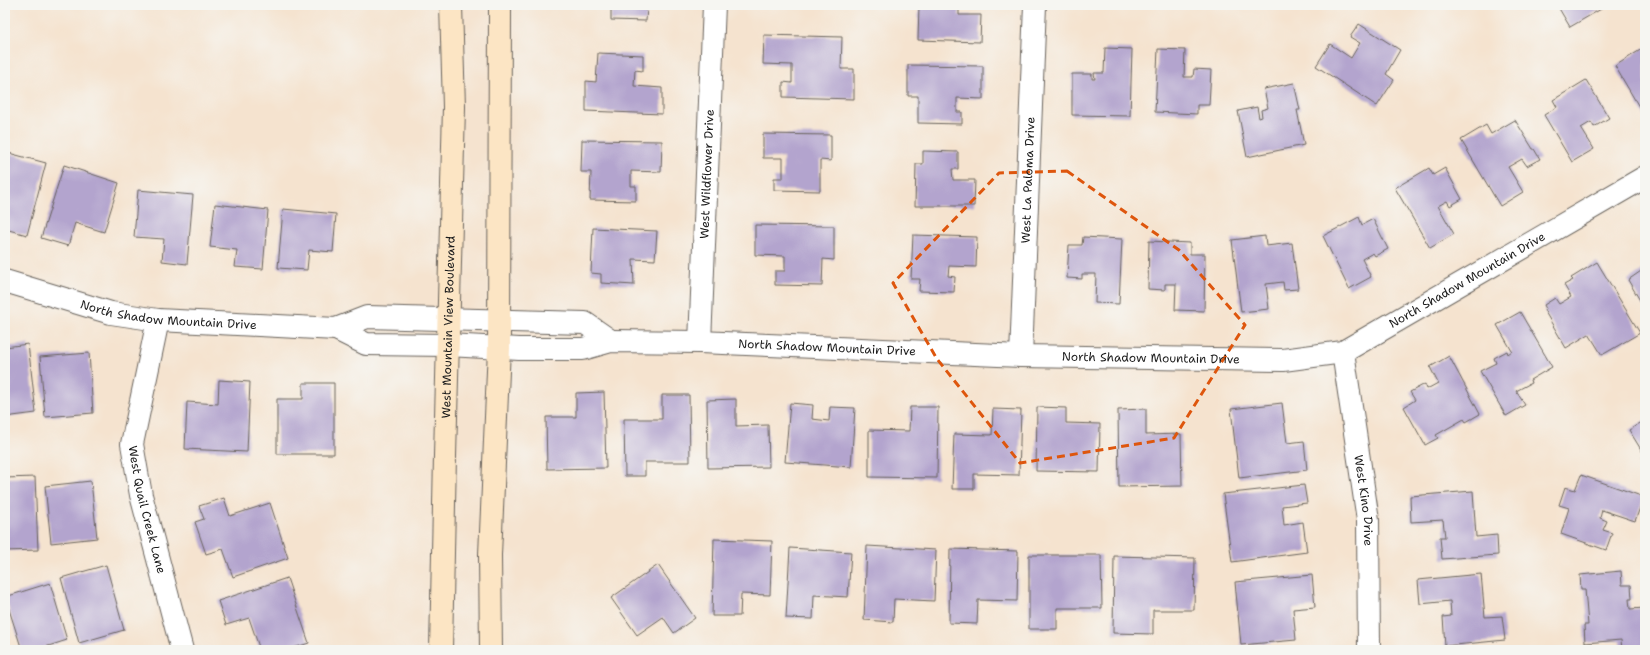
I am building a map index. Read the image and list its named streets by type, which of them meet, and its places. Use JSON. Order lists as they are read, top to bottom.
{
  "streets": {
    "street": [
      "West Wildflower Drive",
      "West La Paloma Drive",
      "North Shadow Mountain Drive",
      "West Mountain View Boulevard",
      "West Kino Drive",
      "West Quail Creek Lane"
    ]
  },
  "crossings": [
    ["West Wildflower Drive", "North Shadow Mountain Drive"],
    ["West La Paloma Drive", "North Shadow Mountain Drive"],
    ["North Shadow Mountain Drive", "West Mountain View Boulevard"],
    ["North Shadow Mountain Drive", "West Kino Drive"],
    ["North Shadow Mountain Drive", "West Quail Creek Lane"]
  ]
}
